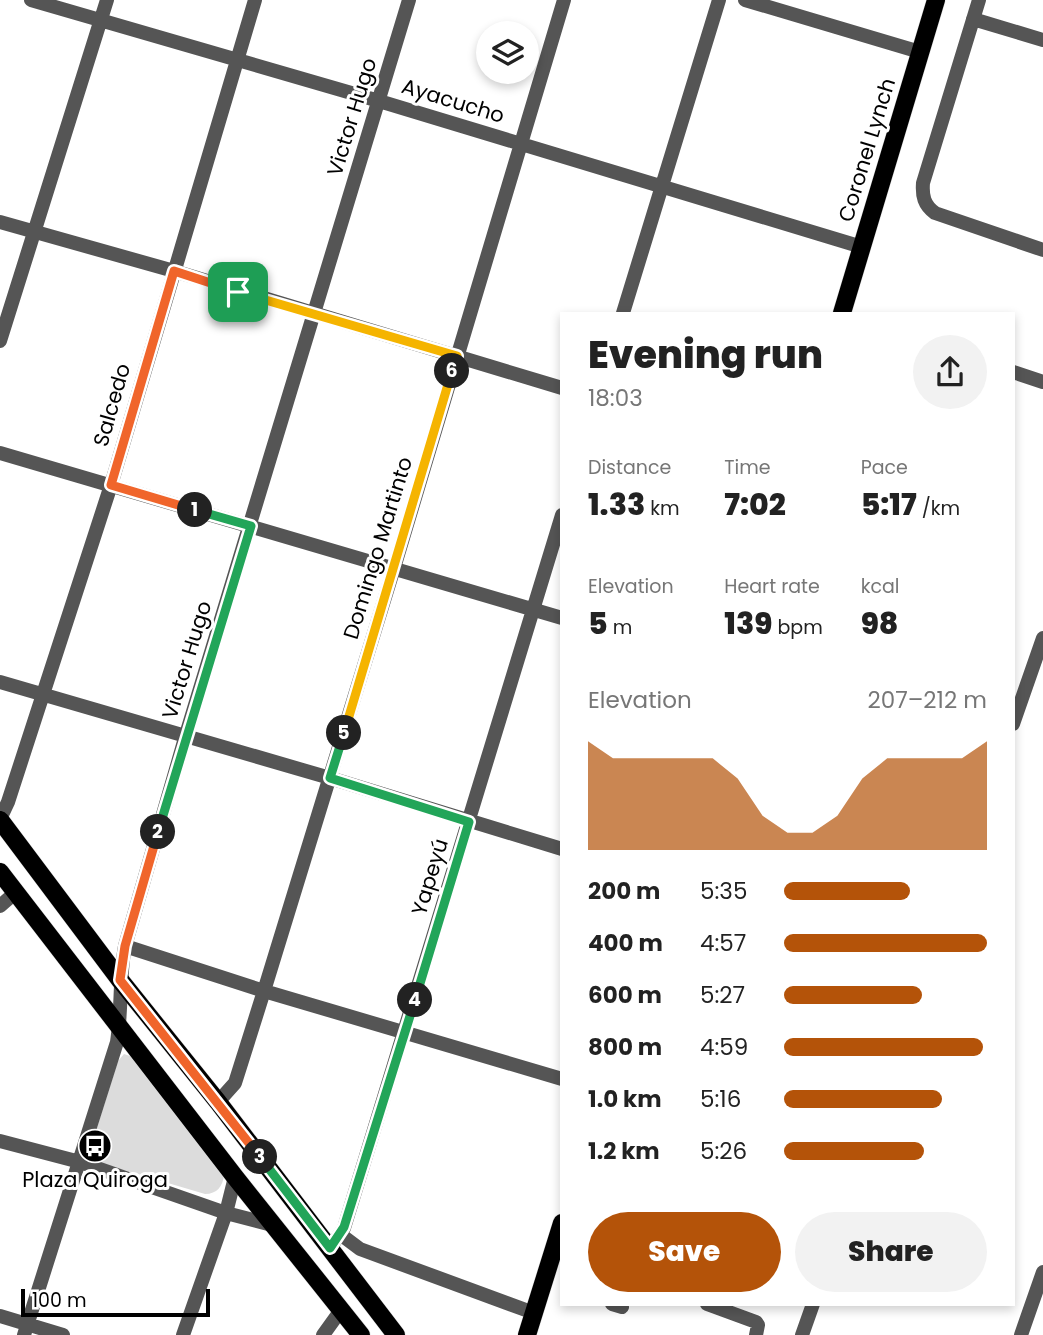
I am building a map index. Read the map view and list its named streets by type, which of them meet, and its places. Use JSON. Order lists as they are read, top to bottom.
{
  "streets": {
    "main road": ["Coronel Lynch"],
    "street": [
      "Ayacucho",
      "Victor Hugo",
      "Salcedo",
      "Domingo Martinto",
      "Yapeyú"
    ]
  },
  "crossings": [
    ["Ayacucho", "Victor Hugo"],
    ["Ayacucho", "Coronel Lynch"],
    ["Ayacucho", "Salcedo"],
    ["Ayacucho", "Domingo Martinto"]
  ],
  "places": {
    "bus stop": ["Plaza Quiroga"]
  },
  "scale_bar": "100 m",
  "page": {
    "heading": ["Evening run", "18:03"],
    "pins": [
      "6",
      "1",
      "5",
      "2",
      "4",
      "3"
    ],
    "stats": [
      ["Distance", "1.33 km"],
      ["Time", "7:02"],
      ["Pace", "5:17 /km"],
      ["Elevation", "5 m"],
      ["Heart rate", "139 bpm"],
      ["kcal", "98"]
    ],
    "chart": ["Elevation", "207–212 m"],
    "list": [
      {
        "name": "200 m",
        "note": "5:35"
      },
      {
        "name": "400 m",
        "note": "4:57"
      },
      {
        "name": "600 m",
        "note": "5:27"
      },
      {
        "name": "800 m",
        "note": "4:59"
      },
      {
        "name": "1.0 km",
        "note": "5:16"
      },
      {
        "name": "1.2 km",
        "note": "5:26"
      }
    ],
    "buttons": ["Save", "Share"],
    "scale": "100 m"
  }
}
